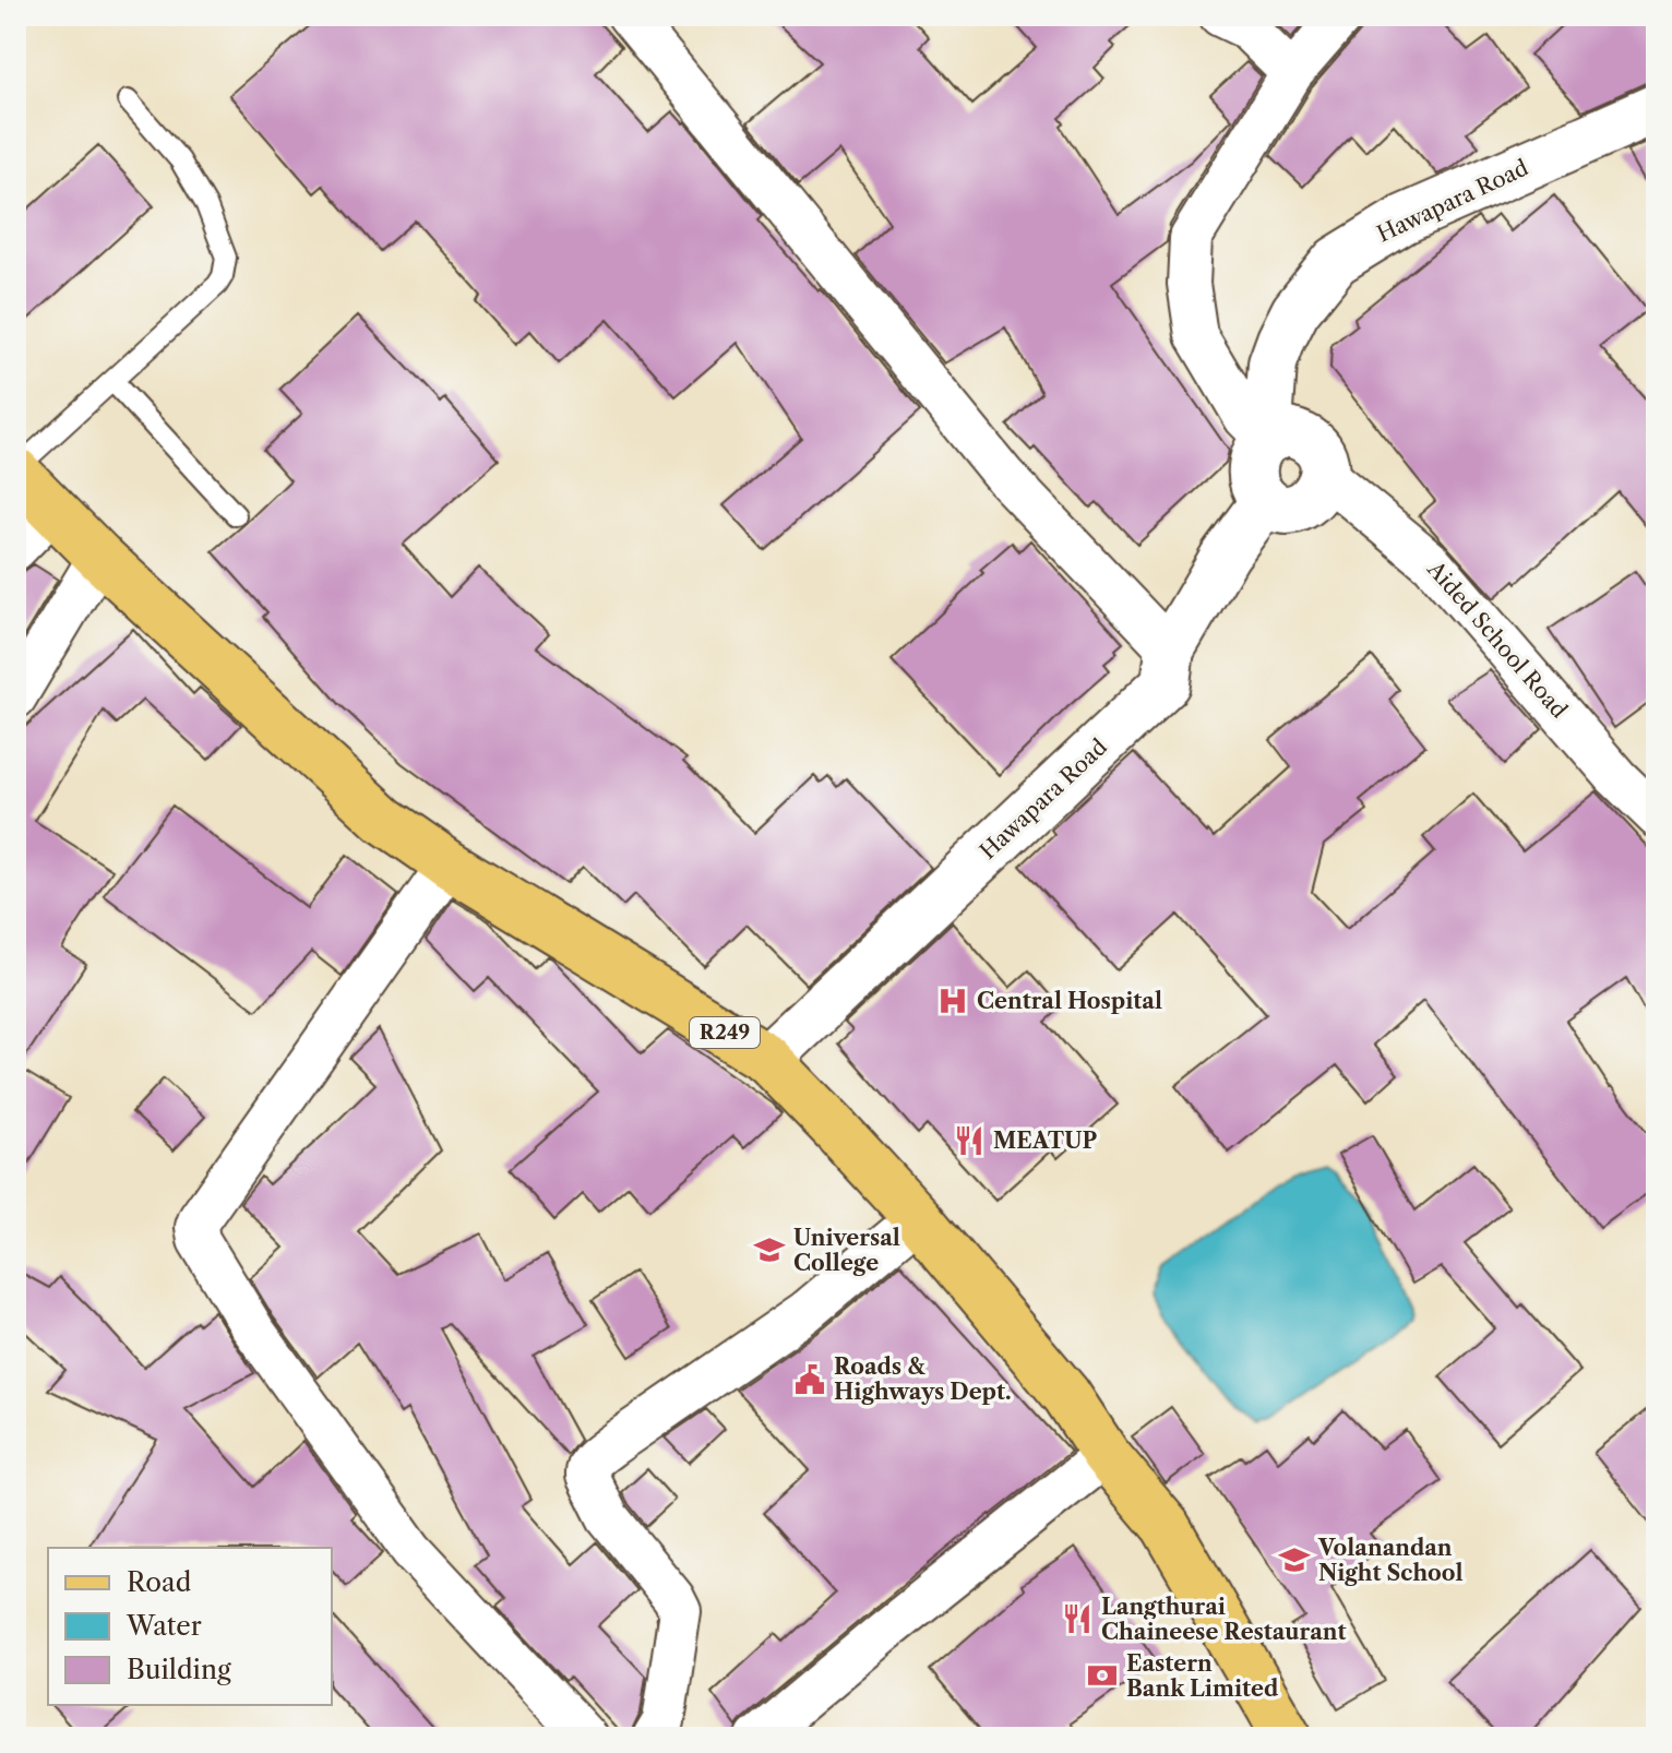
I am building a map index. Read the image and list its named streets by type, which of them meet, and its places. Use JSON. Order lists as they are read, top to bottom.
{
  "streets": {
    "main road": ["R249"],
    "street": ["Hawapara Road", "Aided School Road"]
  },
  "crossings": [
    ["Hawapara Road", "Aided School Road"],
    ["Hawapara Road", "R249"]
  ],
  "places": {
    "hospital": ["Central Hospital"],
    "restaurant": ["MEATUP", "Langthurai Chaineese Restaurant"],
    "school or university": ["Universal College", "Volanandan Night School"],
    "public building": ["Roads & Highways Dept."],
    "bank": ["Eastern Bank Limited"]
  },
  "legend": ["Road", "Water", "Building"]
}
